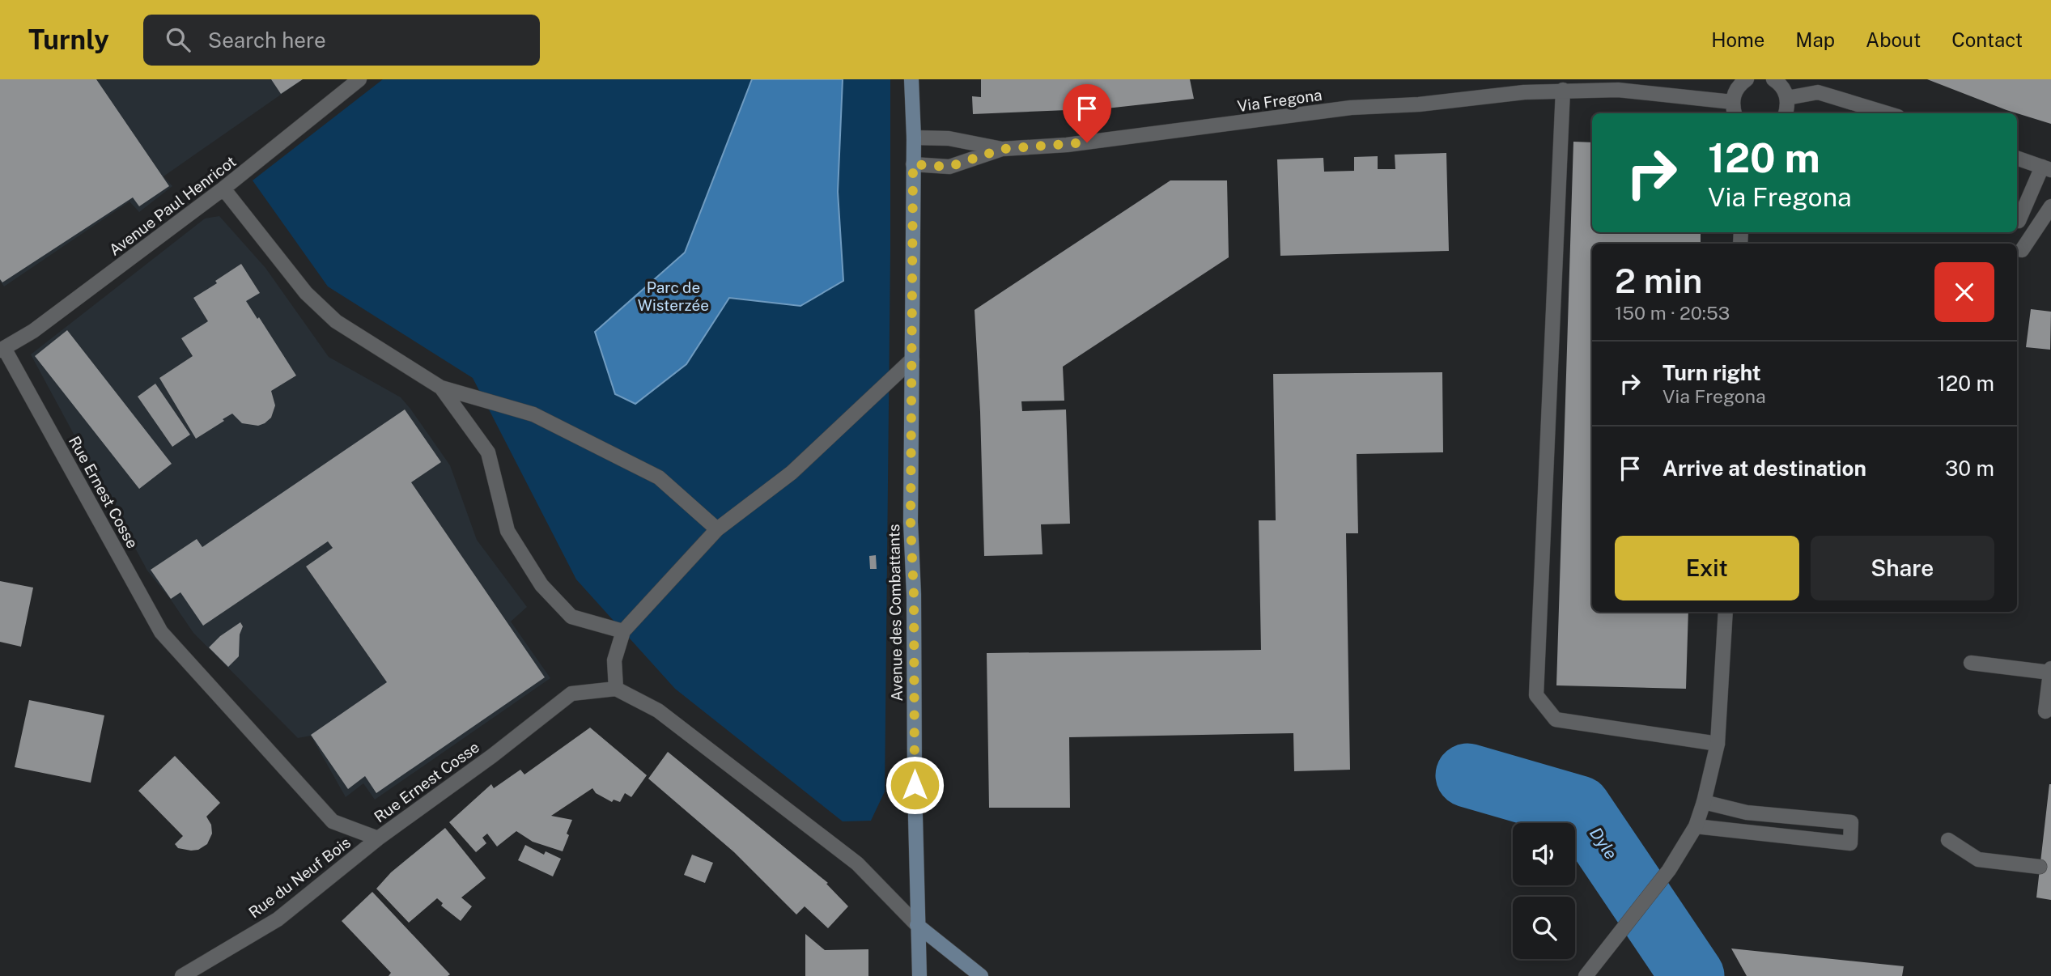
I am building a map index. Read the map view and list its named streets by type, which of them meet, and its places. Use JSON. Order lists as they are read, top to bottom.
{
  "streets": {
    "main road": ["Avenue des Combattants"],
    "street": [
      "Via Fregona",
      "Avenue Paul Henricot",
      "Rue Ernest Cosse",
      "Rue du Neuf Bois"
    ]
  },
  "crossings": [
    ["Via Fregona", "Avenue des Combattants"],
    ["Avenue Paul Henricot", "Rue Ernest Cosse"],
    ["Rue Ernest Cosse", "Rue du Neuf Bois"]
  ],
  "water": ["Dyle"],
  "parks": ["Parc de Wisterzée"],
  "page": {
    "header": "Turnly",
    "search": "Search here",
    "nav": [
      "Home",
      "Map",
      "About",
      "Contact"
    ],
    "turn": ["120 m", "Via Fregona"],
    "heading": ["2 min", "150 m · 20:53"],
    "list": [
      {
        "name": "Turn right",
        "note": "Via Fregona",
        "value": "120 m"
      },
      {
        "name": "Arrive at destination",
        "value": "30 m"
      }
    ],
    "buttons": ["Exit", "Share"]
  }
}
